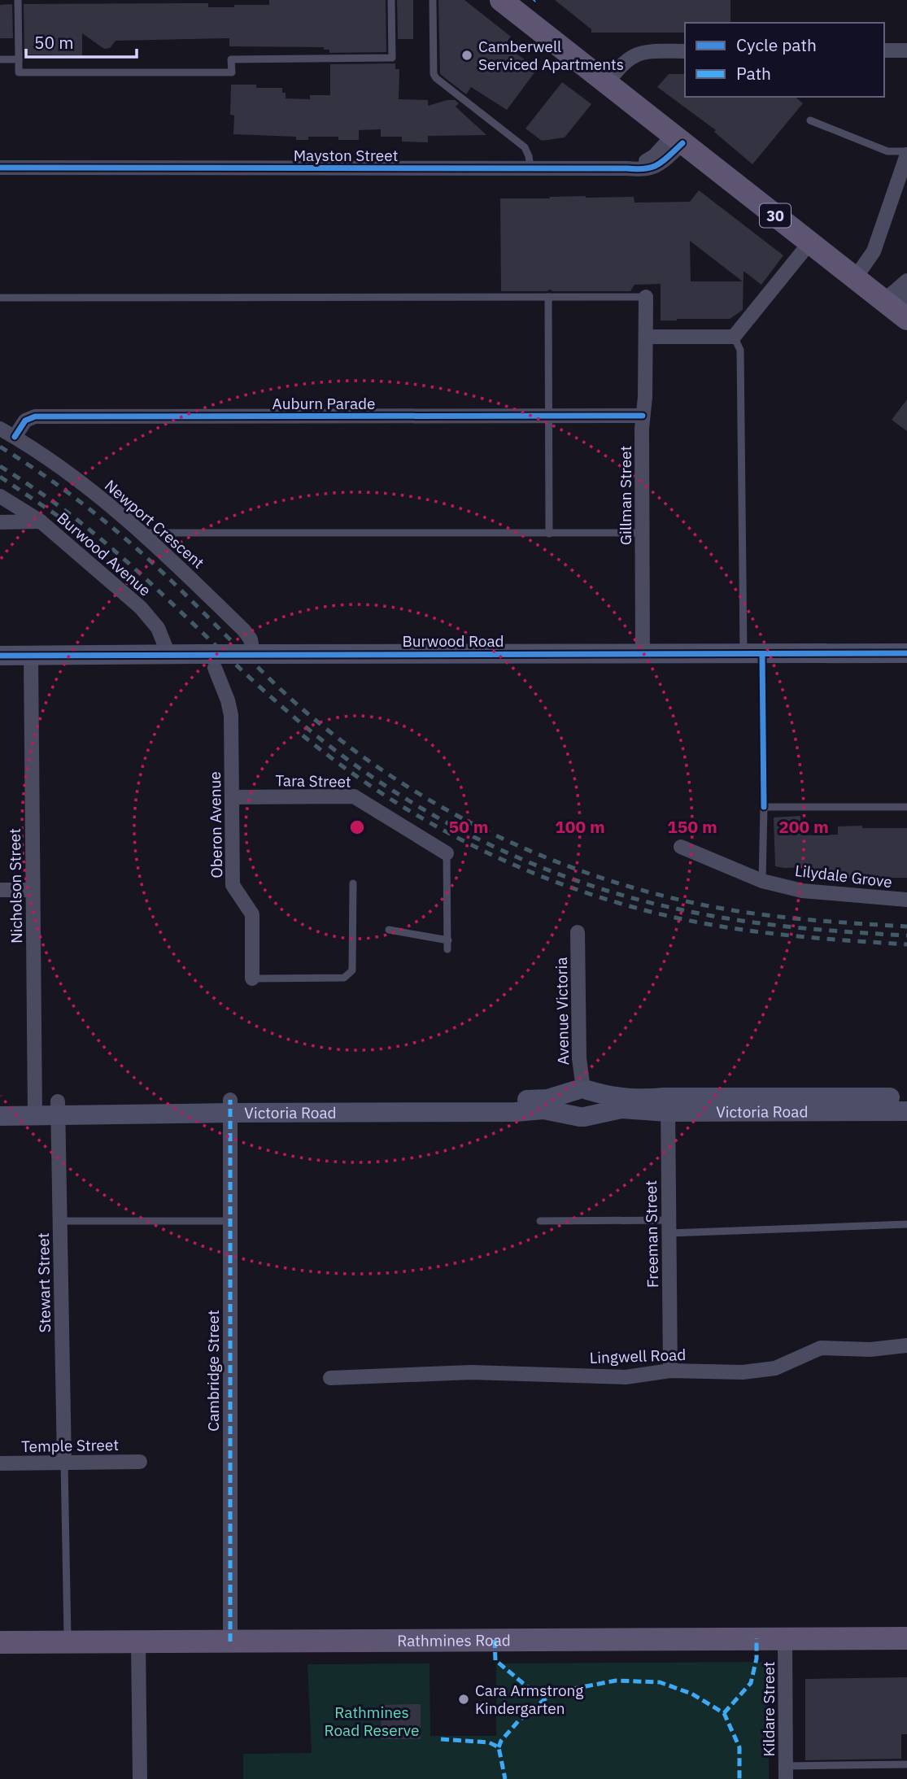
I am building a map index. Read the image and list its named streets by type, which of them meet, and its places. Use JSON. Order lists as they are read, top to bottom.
{
  "streets": {
    "main road": ["30", "Rathmines Road"],
    "street": [
      "Mayston Street",
      "Auburn Parade",
      "Gillman Street",
      "Newport Crescent",
      "Burwood Avenue",
      "Burwood Road",
      "Tara Street",
      "Oberon Avenue",
      "Lilydale Grove",
      "Nicholson Street",
      "Avenue Victoria",
      "Victoria Road",
      "Freeman Street",
      "Stewart Street",
      "Lingwell Road",
      "Cambridge Street",
      "Temple Street",
      "Kildare Street"
    ]
  },
  "crossings": [
    ["Mayston Street", "30"],
    ["Auburn Parade", "Gillman Street"],
    ["Auburn Parade", "Newport Crescent"],
    ["Gillman Street", "Burwood Road"],
    ["Newport Crescent", "Burwood Road"],
    ["Burwood Avenue", "Burwood Road"],
    ["Burwood Road", "Nicholson Street"],
    ["Tara Street", "Oberon Avenue"],
    ["Nicholson Street", "Victoria Road"],
    ["Avenue Victoria", "Victoria Road"],
    ["Victoria Road", "Freeman Street"],
    ["Victoria Road", "Stewart Street"],
    ["Victoria Road", "Cambridge Street"],
    ["Freeman Street", "Lingwell Road"],
    ["Stewart Street", "Temple Street"],
    ["Cambridge Street", "Rathmines Road"],
    ["Rathmines Road", "Kildare Street"]
  ],
  "parks": ["Rathmines Road Reserve"],
  "places": ["Camberwell Serviced Apartments", "Cara Armstrong Kindergarten"],
  "legend": ["Cycle path", "Path"],
  "scale_bar": "50 m",
  "rings": [
    "50 m",
    "100 m",
    "150 m",
    "200 m"
  ]
}
